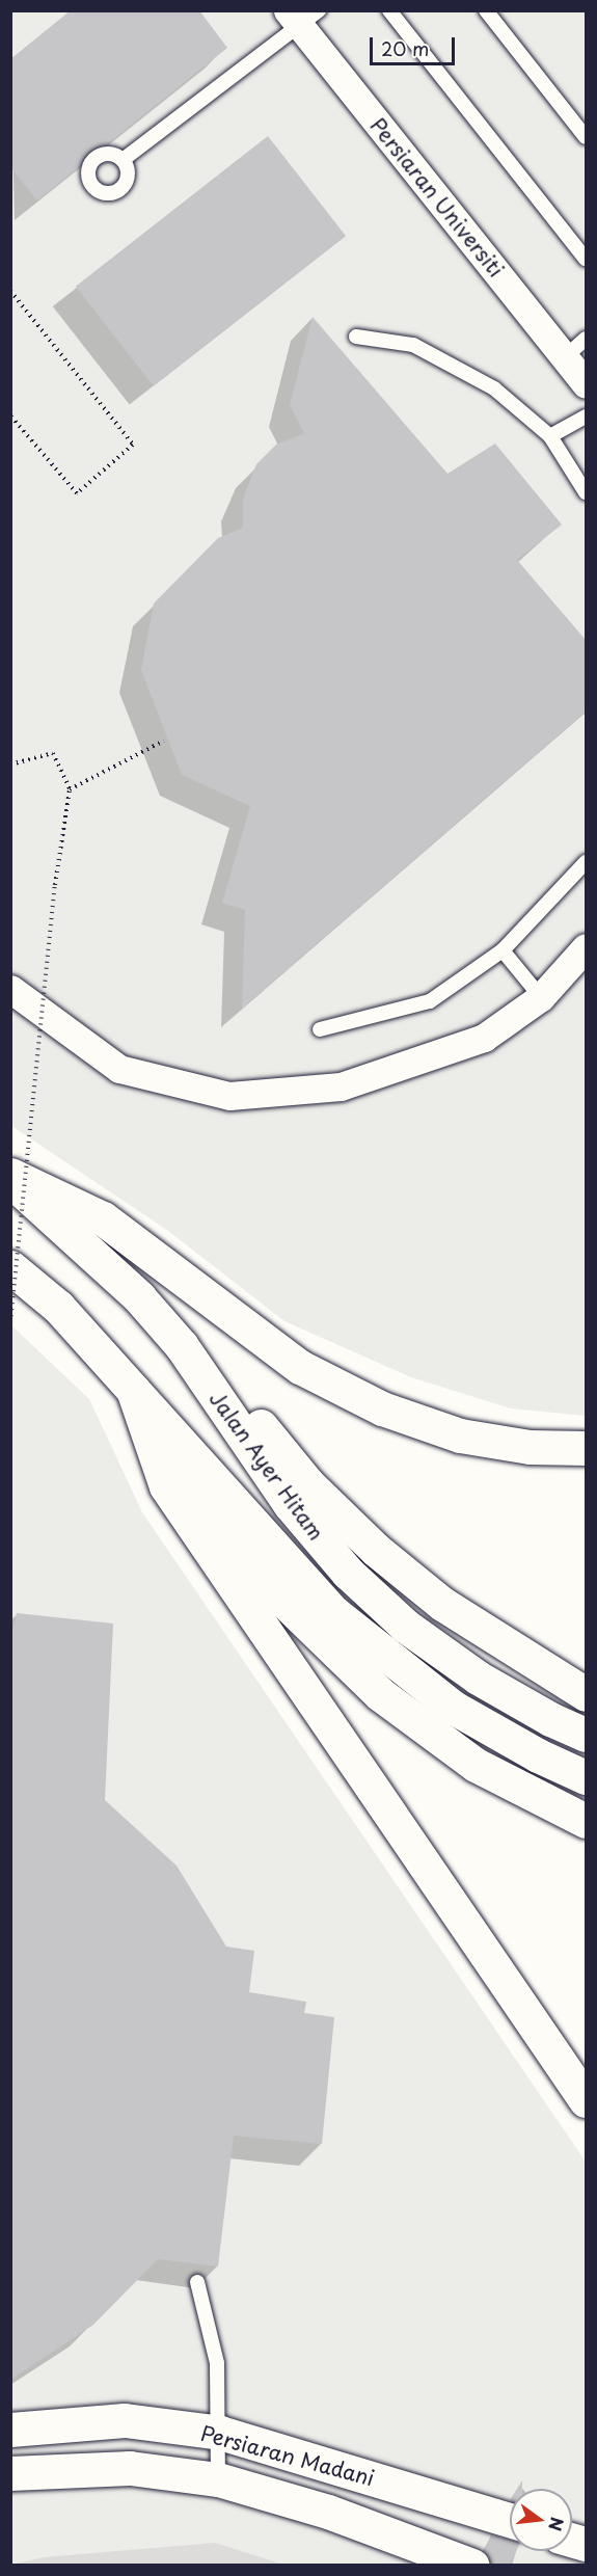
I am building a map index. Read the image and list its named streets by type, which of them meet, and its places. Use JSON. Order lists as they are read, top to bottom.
{
  "streets": {
    "main road": ["Jalan Ayer Hitam", "Persiaran Madani"],
    "street": ["Persiaran Universiti"]
  },
  "scale_bar": "20 m",
  "north": "right"
}
